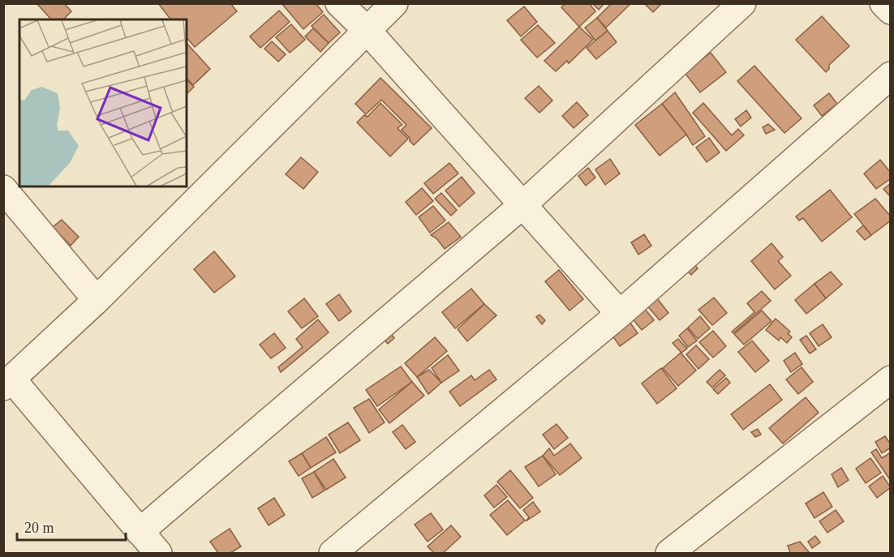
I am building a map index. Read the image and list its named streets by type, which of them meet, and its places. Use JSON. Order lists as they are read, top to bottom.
{
  "scale_bar": "20 m"
}
